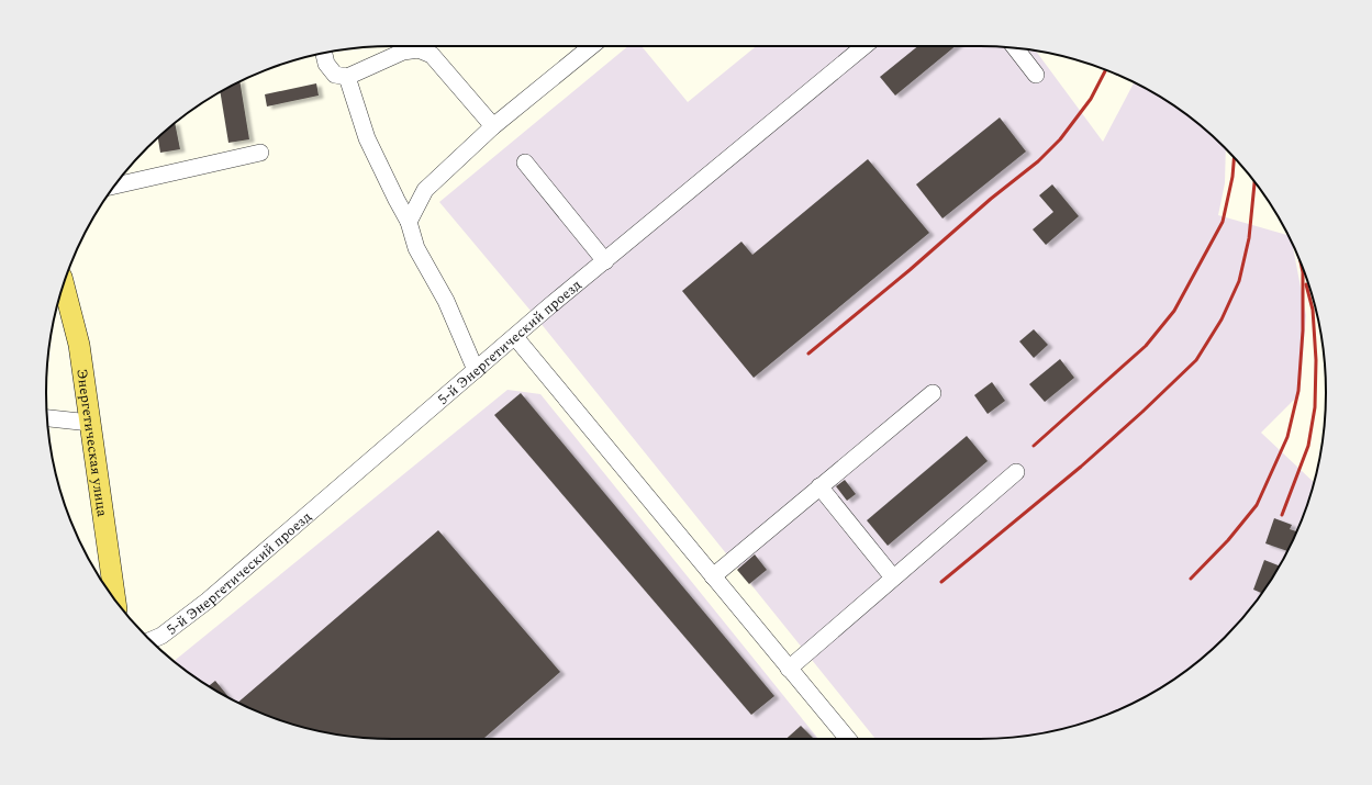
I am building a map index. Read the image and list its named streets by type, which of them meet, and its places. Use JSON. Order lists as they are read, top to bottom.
{
  "streets": {
    "main road": ["Энергетическая улица"],
    "street": ["5-й Энергетический проезд"]
  }
}
